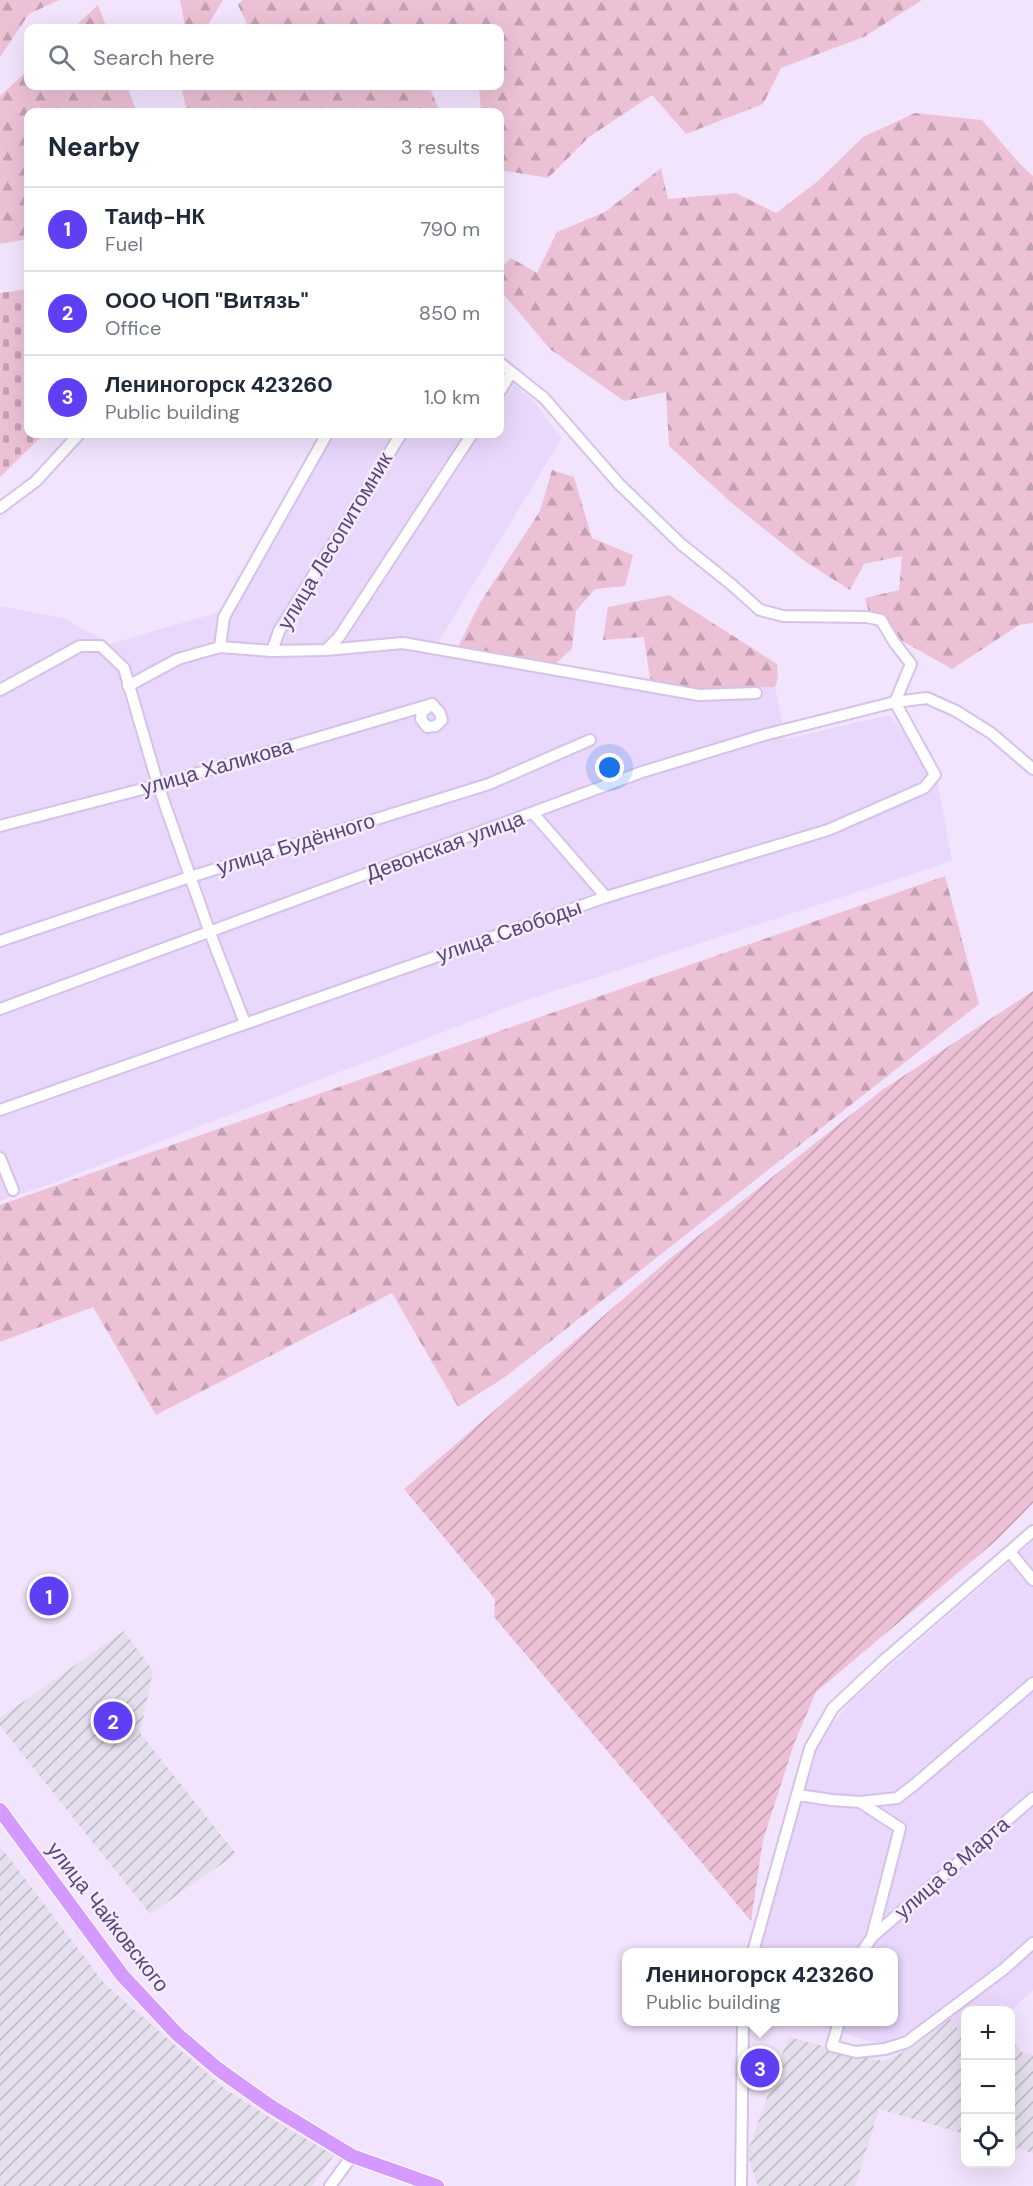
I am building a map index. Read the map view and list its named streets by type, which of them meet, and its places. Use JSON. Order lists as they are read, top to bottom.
{
  "streets": {
    "main road": ["улица Чайковского"],
    "street": [
      "улица Лесопитомник",
      "улица Халикова",
      "улица Будённого",
      "Девонская улица",
      "улица Свободы",
      "улица 8 Марта"
    ]
  },
  "crossings": [
    ["Девонская улица", "улица Свободы"]
  ],
  "page": {
    "search": "Search here",
    "heading": ["Nearby", "3 results"],
    "list": [
      {
        "mark": "1",
        "name": "Таиф-НК",
        "note": "Fuel",
        "value": "790 m"
      },
      {
        "mark": "2",
        "name": "ООО ЧОП \"Витязь\"",
        "note": "Office",
        "value": "850 m"
      },
      {
        "mark": "3",
        "name": "Лениногорск 423260",
        "note": "Public building",
        "value": "1.0 km"
      }
    ],
    "pins": ["1", "2", "3"],
    "popup": ["Лениногорск 423260", "Public building"],
    "map_buttons": ["+", "−"]
  }
}
